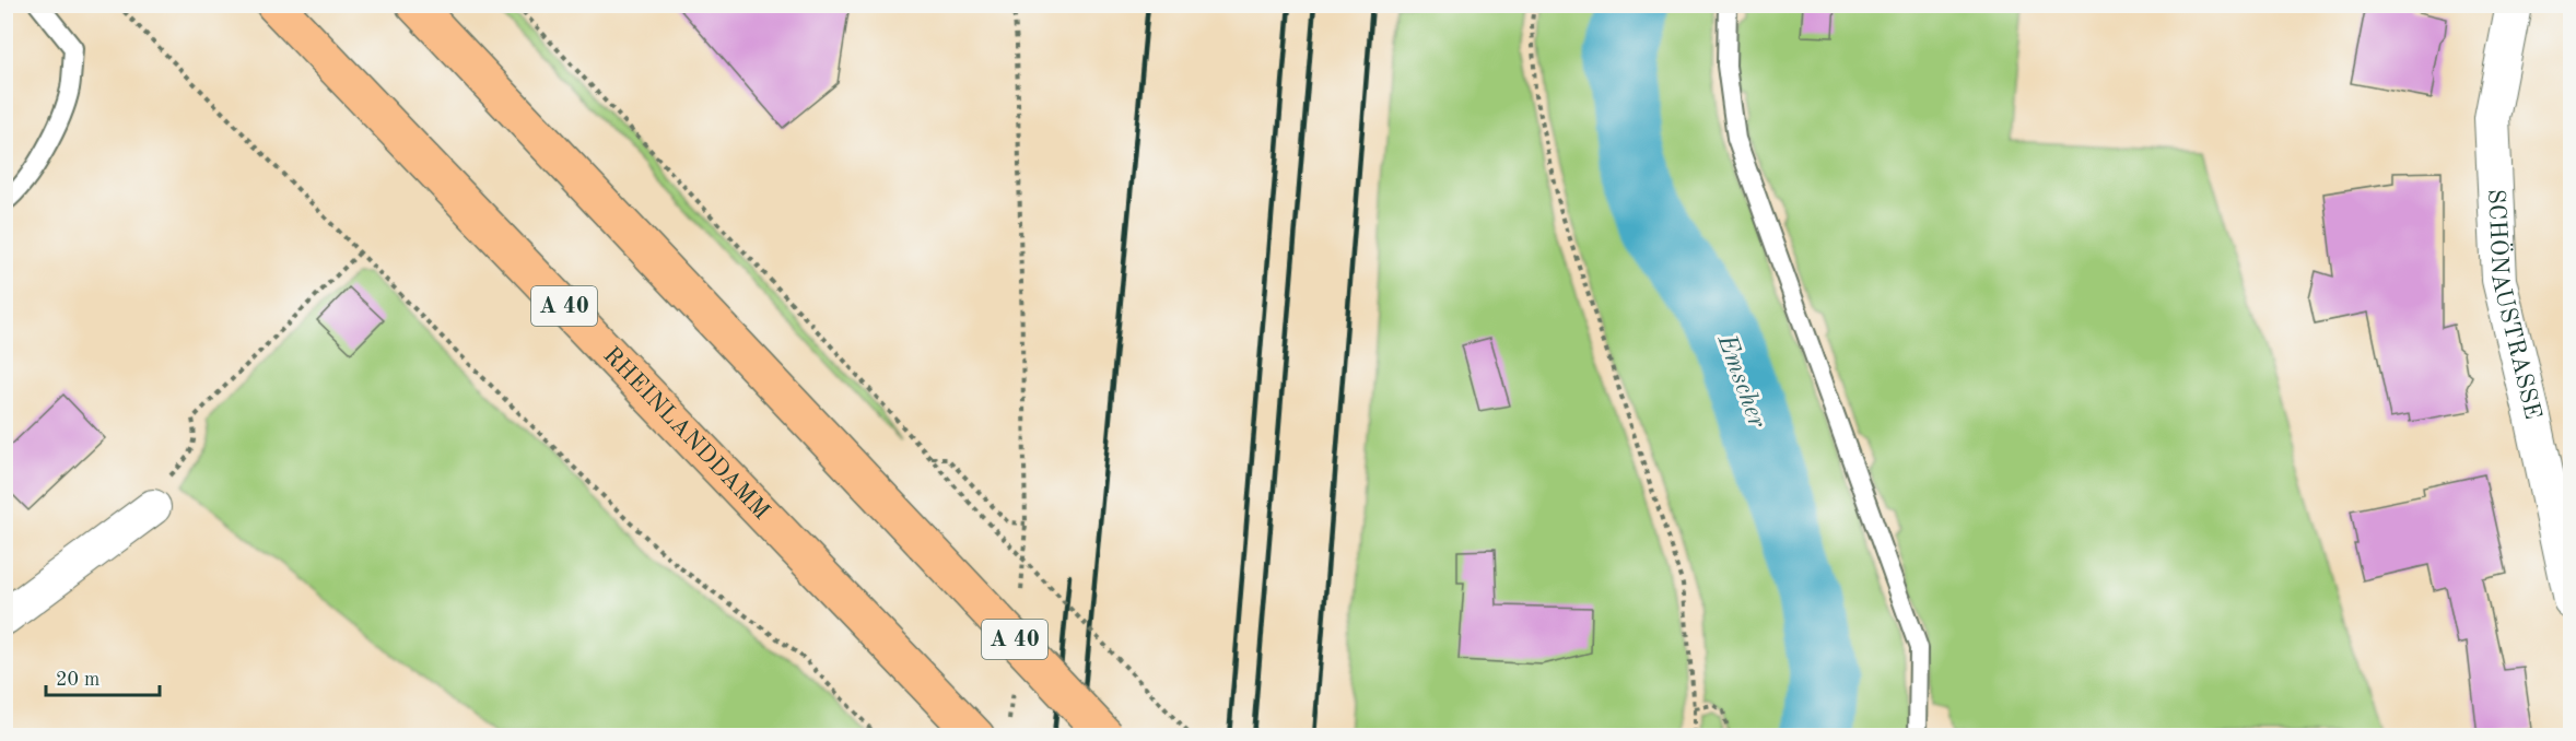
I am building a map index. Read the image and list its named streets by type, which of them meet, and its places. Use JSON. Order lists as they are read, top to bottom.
{
  "streets": {
    "highway": ["A 40", "RHEINLANDDAMM"],
    "street": ["SCHÖNAUSTRASSE"]
  },
  "water": ["Emscher"],
  "scale_bar": "20 m"
}
